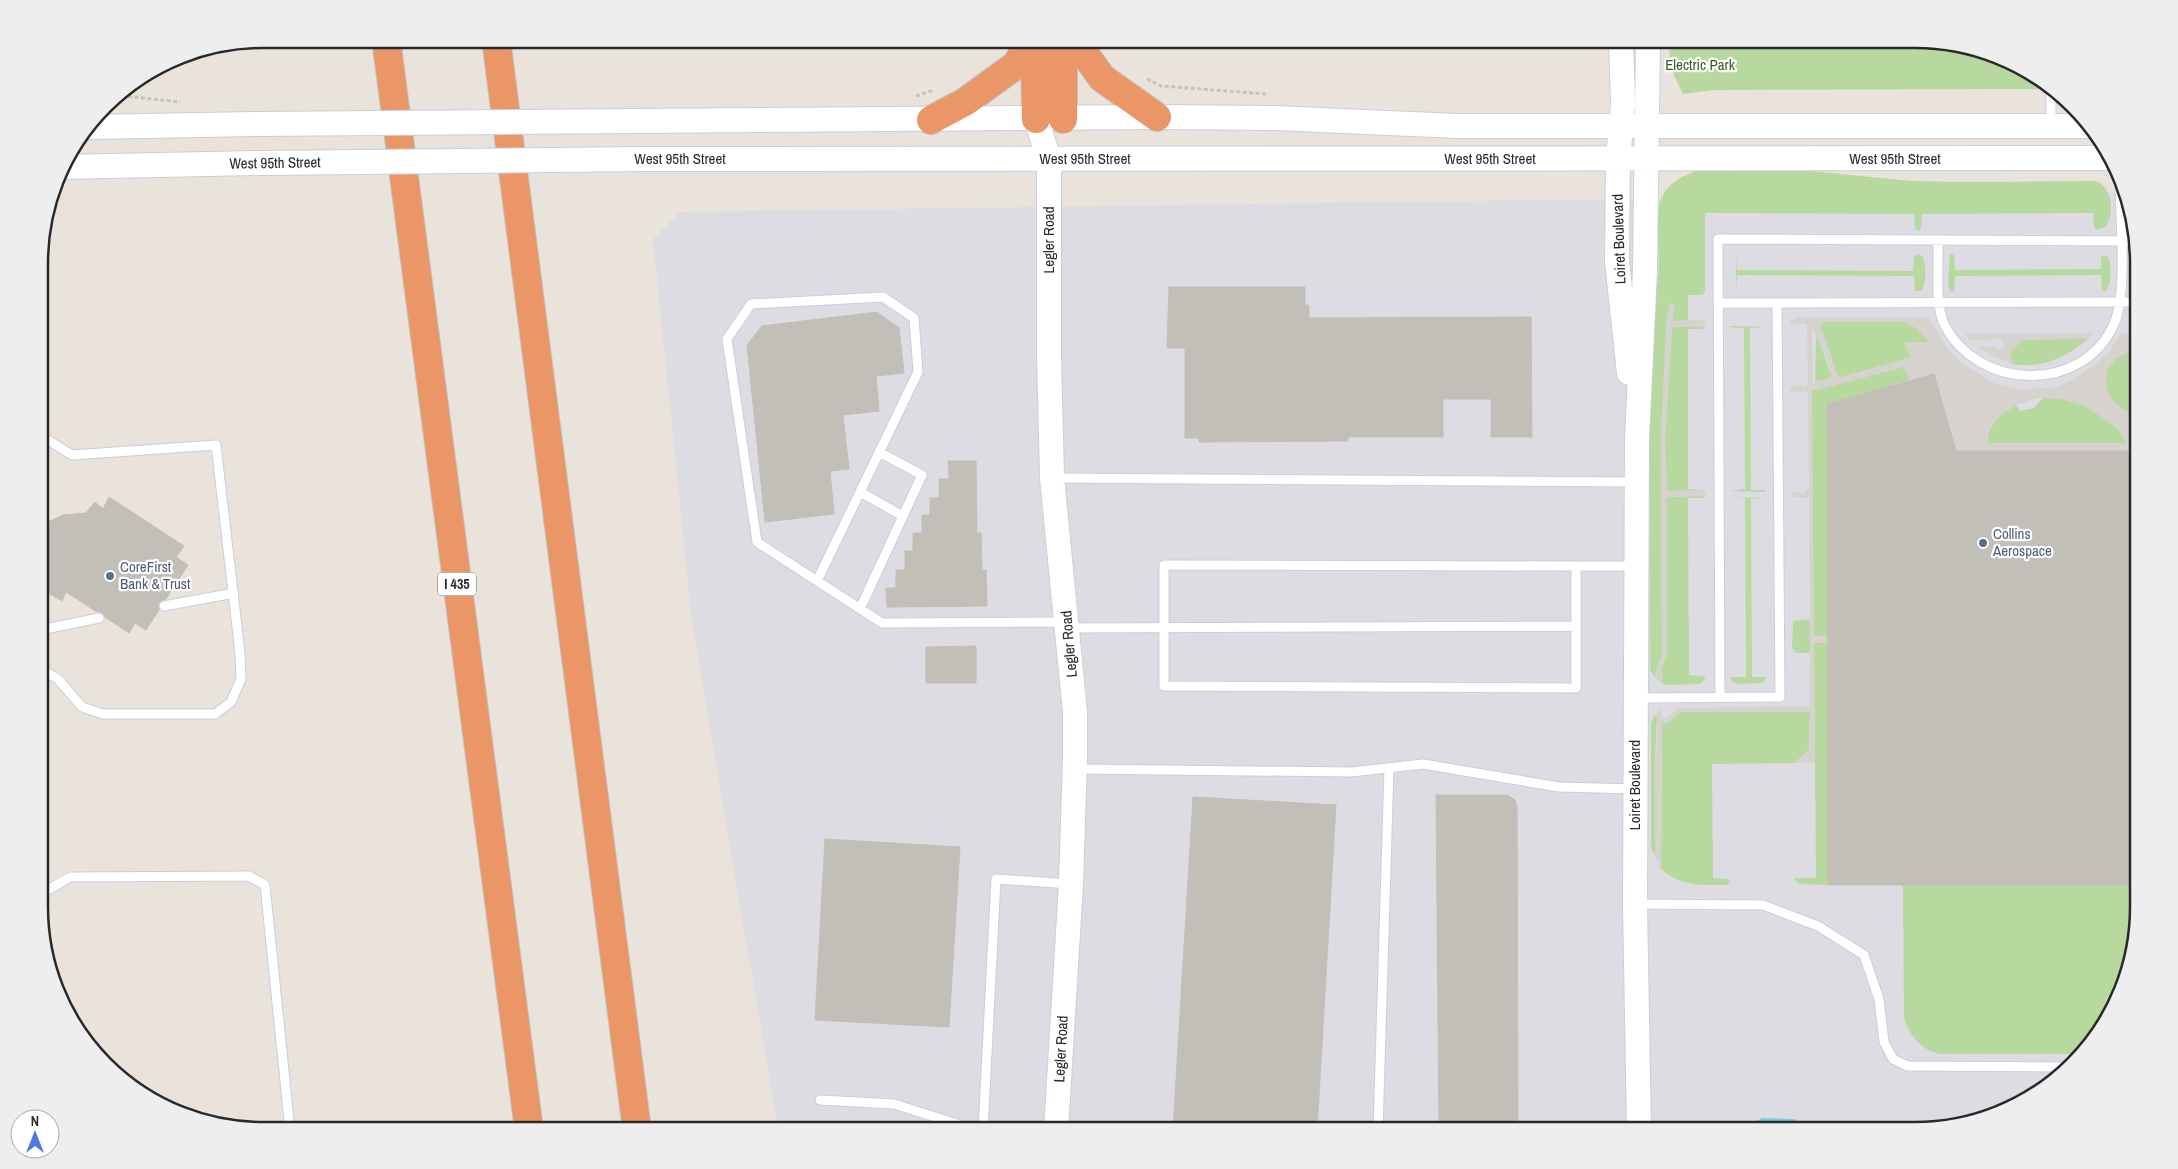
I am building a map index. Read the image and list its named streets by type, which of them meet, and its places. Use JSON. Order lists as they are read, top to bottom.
{
  "streets": {
    "highway": ["I 435"],
    "main road": ["West 95th Street", "Loiret Boulevard", "Legler Road"]
  },
  "crossings": [
    ["West 95th Street", "Loiret Boulevard"],
    ["West 95th Street", "Legler Road"]
  ],
  "parks": ["Electric Park"],
  "places": ["Collins Aerospace", "CoreFirst Bank & Trust"],
  "north": "top"
}
